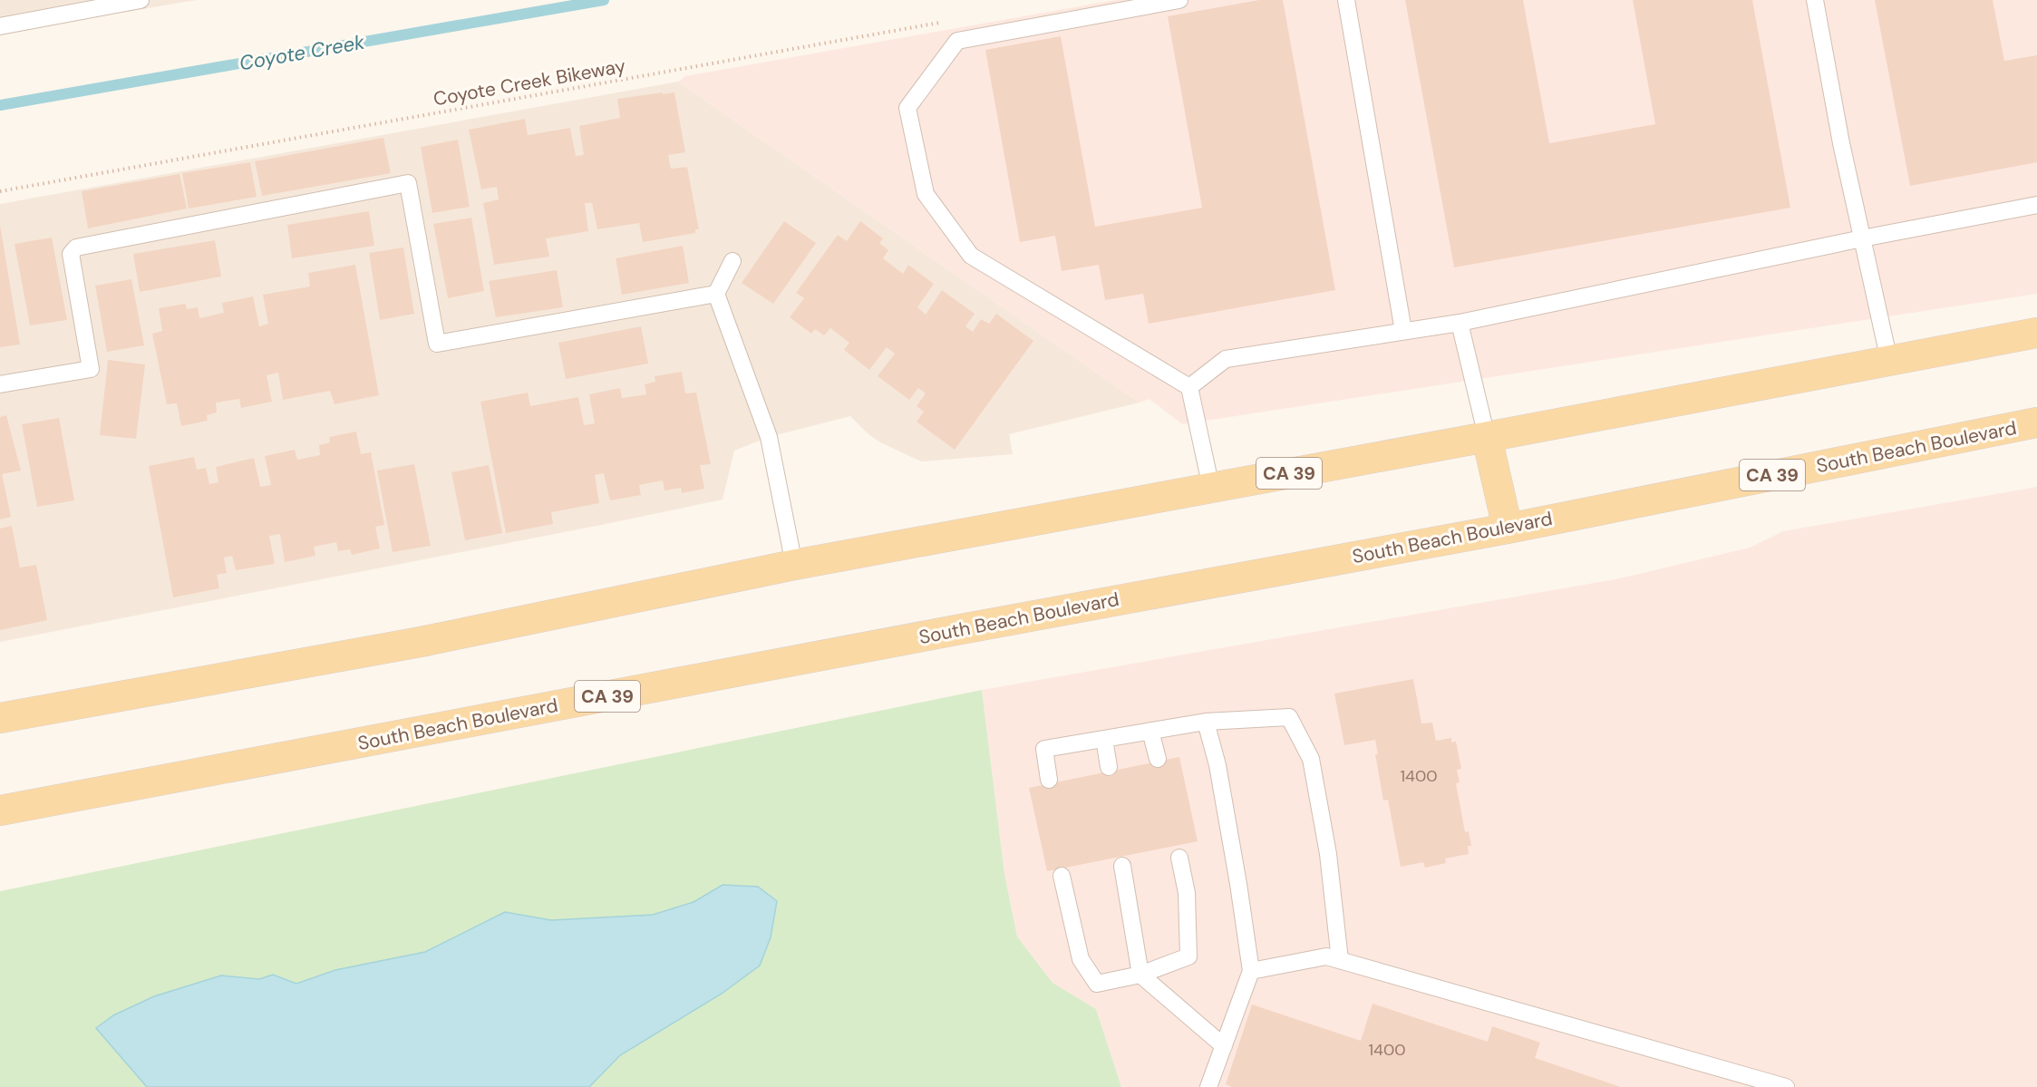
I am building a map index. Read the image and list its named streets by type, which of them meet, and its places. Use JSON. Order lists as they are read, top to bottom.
{
  "streets": {
    "main road": ["South Beach Boulevard", "CA 39"],
    "path": ["Coyote Creek Bikeway"]
  },
  "water": ["Coyote Creek"],
  "house_numbers": ["1400", "1400"]
}
